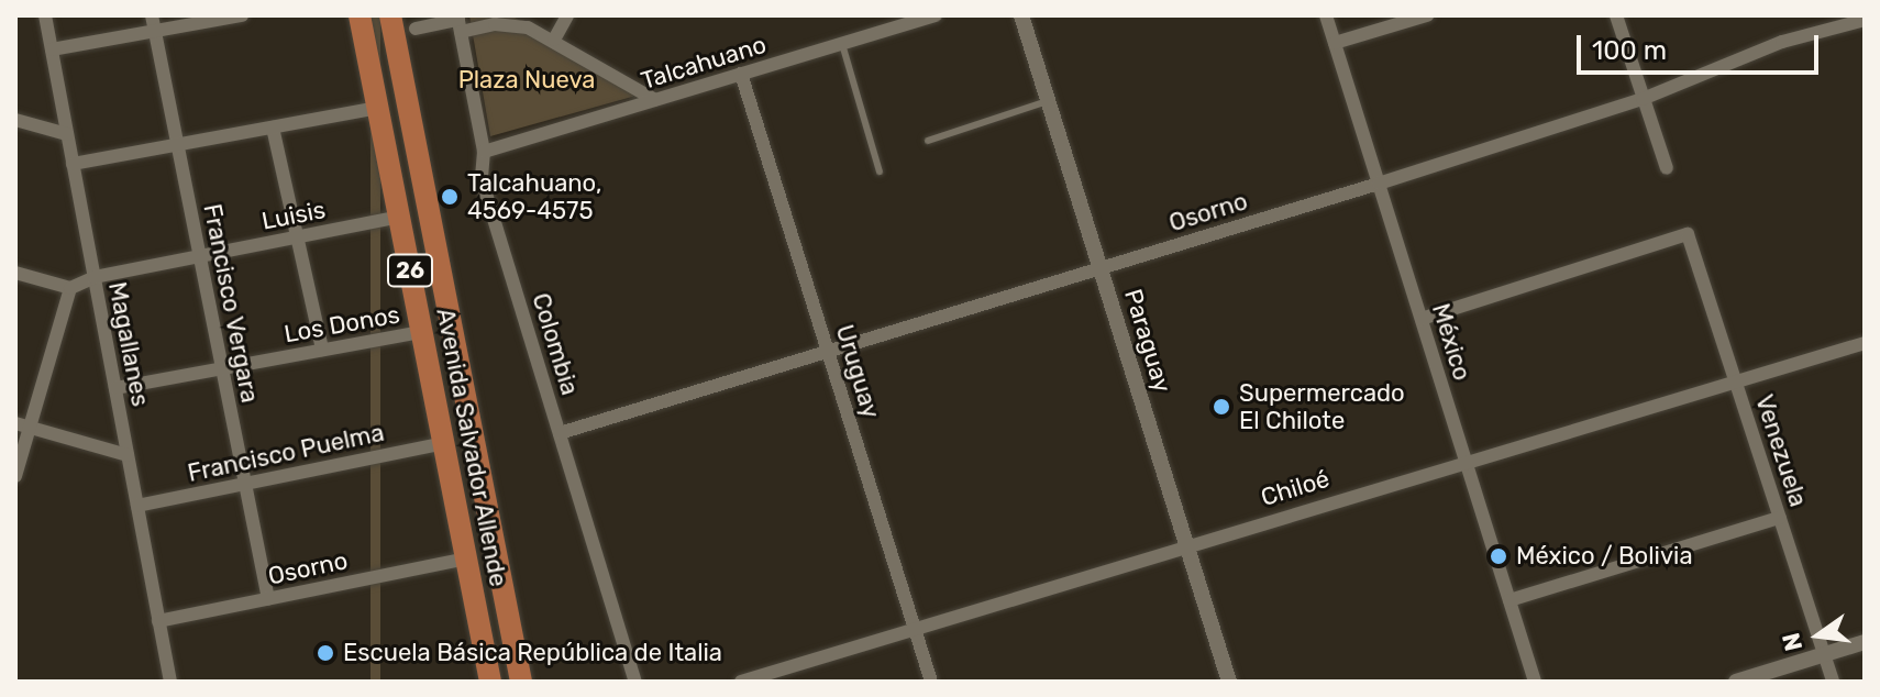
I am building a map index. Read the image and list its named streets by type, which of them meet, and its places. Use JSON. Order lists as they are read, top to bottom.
{
  "streets": {
    "highway": ["26", "Avenida Salvador Allende"],
    "street": [
      "Talcahuano",
      "Osorno",
      "Luisis",
      "Francisco Vergara",
      "Los Donos",
      "Paraguay",
      "México",
      "Magallanes",
      "Colombia",
      "Uruguay",
      "Venezuela",
      "Francisco Puelma",
      "Chiloé"
    ]
  },
  "crossings": [
    ["Talcahuano", "Colombia"],
    ["Talcahuano", "Uruguay"],
    ["Osorno", "Francisco Vergara"],
    ["Osorno", "Paraguay"],
    ["Osorno", "México"],
    ["Osorno", "Magallanes"],
    ["Osorno", "Colombia"],
    ["Osorno", "Uruguay"],
    ["Osorno", "Avenida Salvador Allende"],
    ["Luisis", "Francisco Vergara"],
    ["Luisis", "Magallanes"],
    ["Luisis", "Avenida Salvador Allende"],
    ["Francisco Vergara", "Los Donos"],
    ["Francisco Vergara", "Francisco Puelma"],
    ["Los Donos", "Magallanes"],
    ["Los Donos", "Avenida Salvador Allende"],
    ["Paraguay", "Chiloé"],
    ["México", "Venezuela"],
    ["México", "Chiloé"],
    ["Magallanes", "Francisco Puelma"],
    ["Uruguay", "Chiloé"],
    ["Avenida Salvador Allende", "Francisco Puelma"],
    ["Venezuela", "Chiloé"]
  ],
  "parks": ["Plaza Nueva"],
  "places": [
    "Talcahuano, 4569-4575",
    "Supermercado El Chilote",
    "México / Bolivia",
    "Escuela Básica República de Italia"
  ],
  "scale_bar": "100 m",
  "north": "left"
}
